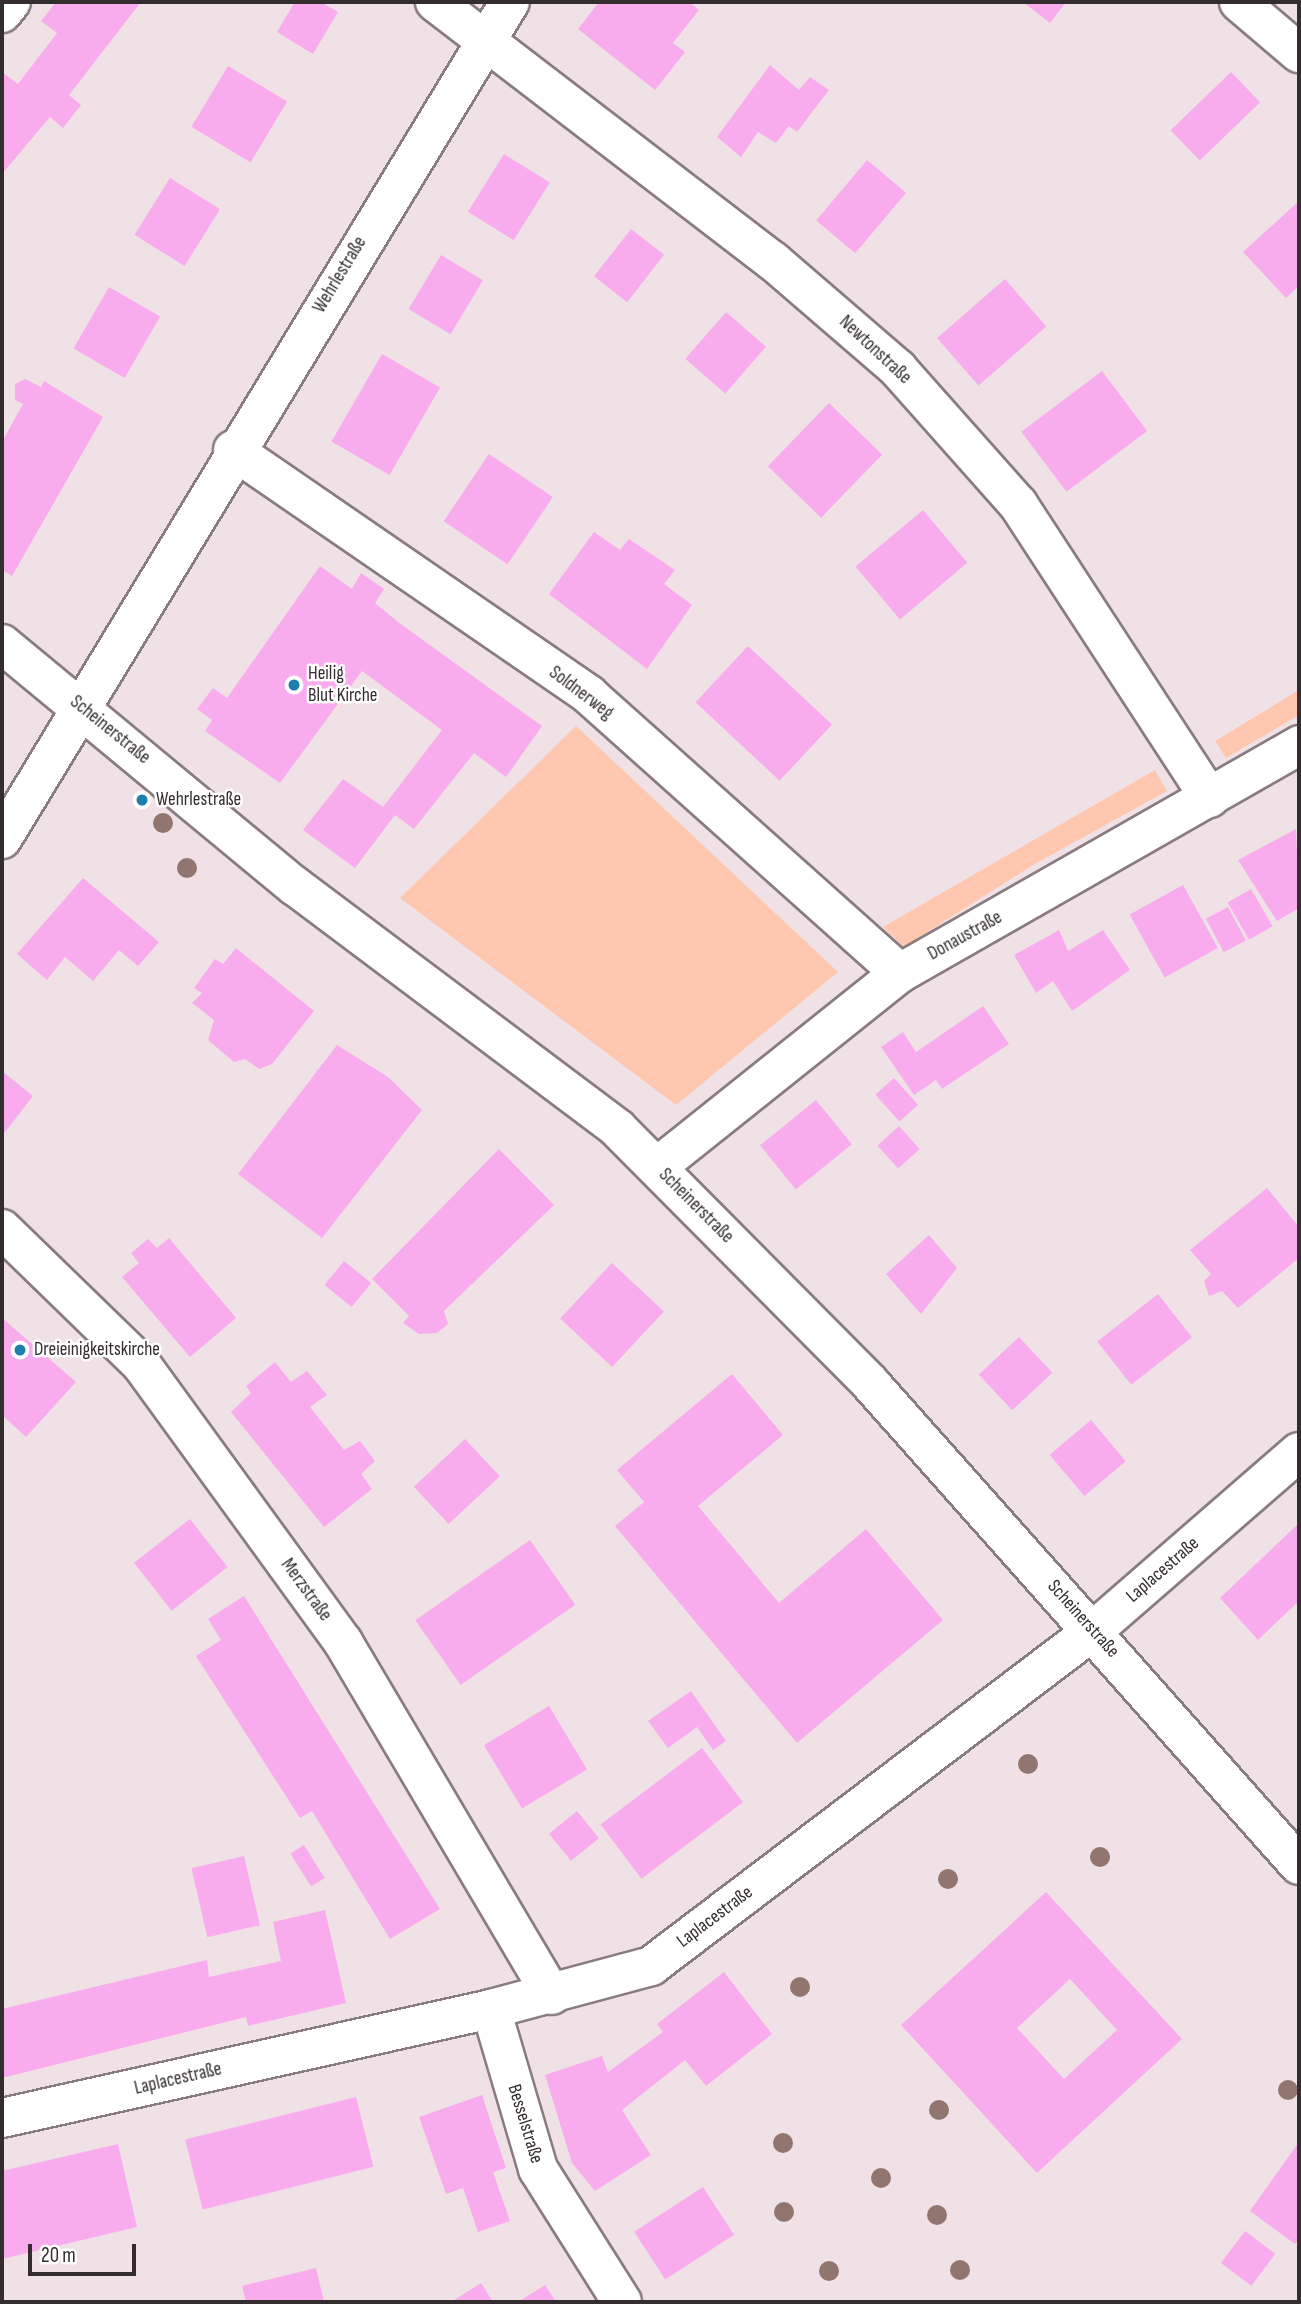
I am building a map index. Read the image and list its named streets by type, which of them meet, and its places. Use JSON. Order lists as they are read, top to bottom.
{
  "streets": {
    "street": [
      "Wehrlestraße",
      "Newtonstraße",
      "Soldnerweg",
      "Scheinerstraße",
      "Donaustraße",
      "Laplacestraße",
      "Merzstraße",
      "Besselstraße"
    ]
  },
  "crossings": [
    ["Wehrlestraße", "Newtonstraße"],
    ["Wehrlestraße", "Soldnerweg"],
    ["Wehrlestraße", "Scheinerstraße"],
    ["Newtonstraße", "Donaustraße"],
    ["Soldnerweg", "Donaustraße"],
    ["Scheinerstraße", "Donaustraße"],
    ["Scheinerstraße", "Laplacestraße"],
    ["Laplacestraße", "Merzstraße"],
    ["Laplacestraße", "Besselstraße"]
  ],
  "places": ["Heilig Blut Kirche", "Wehrlestraße", "Dreieinigkeitskirche"],
  "scale_bar": "20 m"
}
